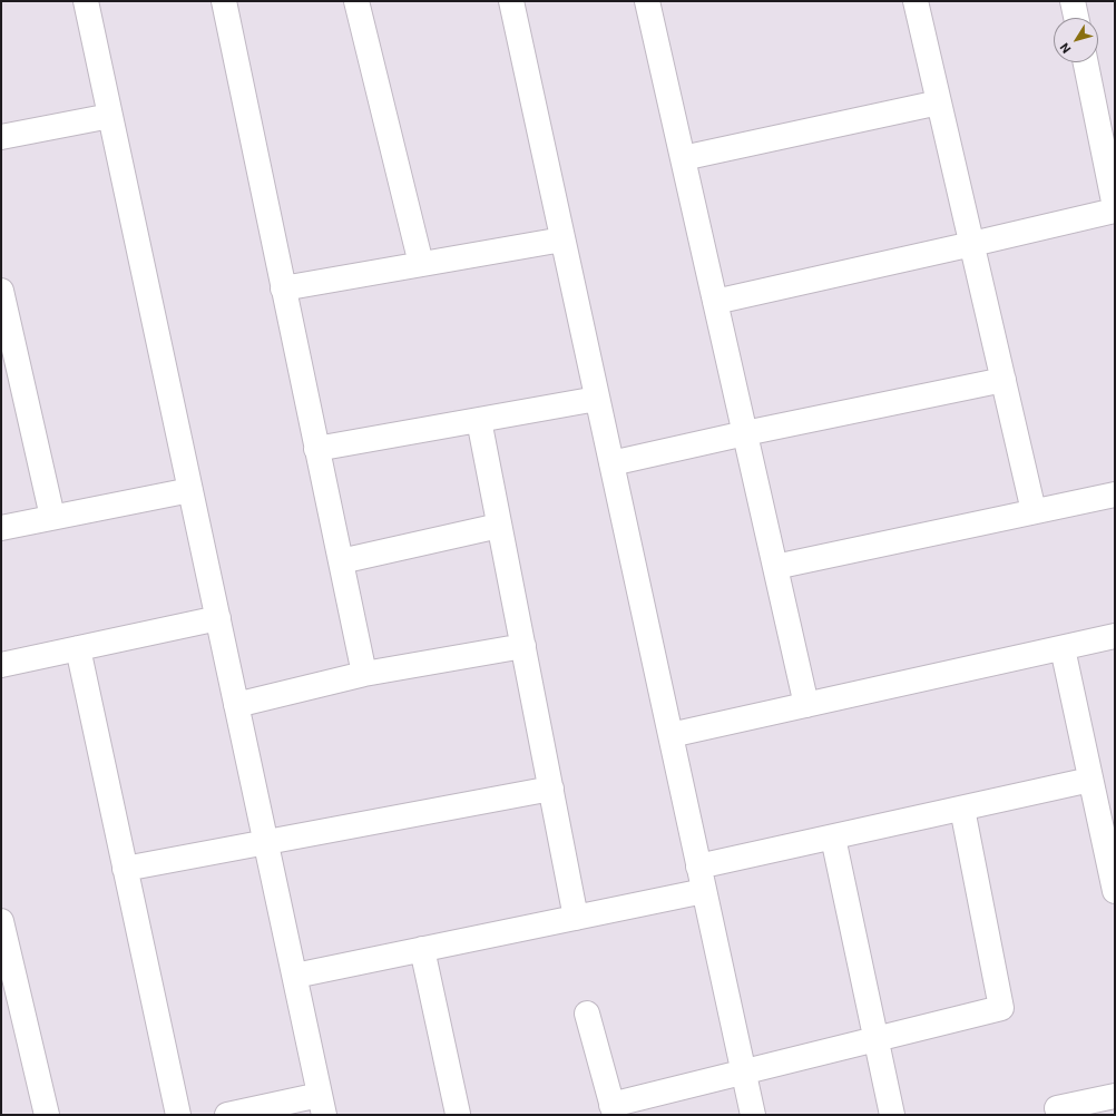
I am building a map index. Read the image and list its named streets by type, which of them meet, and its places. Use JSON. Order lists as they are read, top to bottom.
{
  "north": "bottom left"
}
